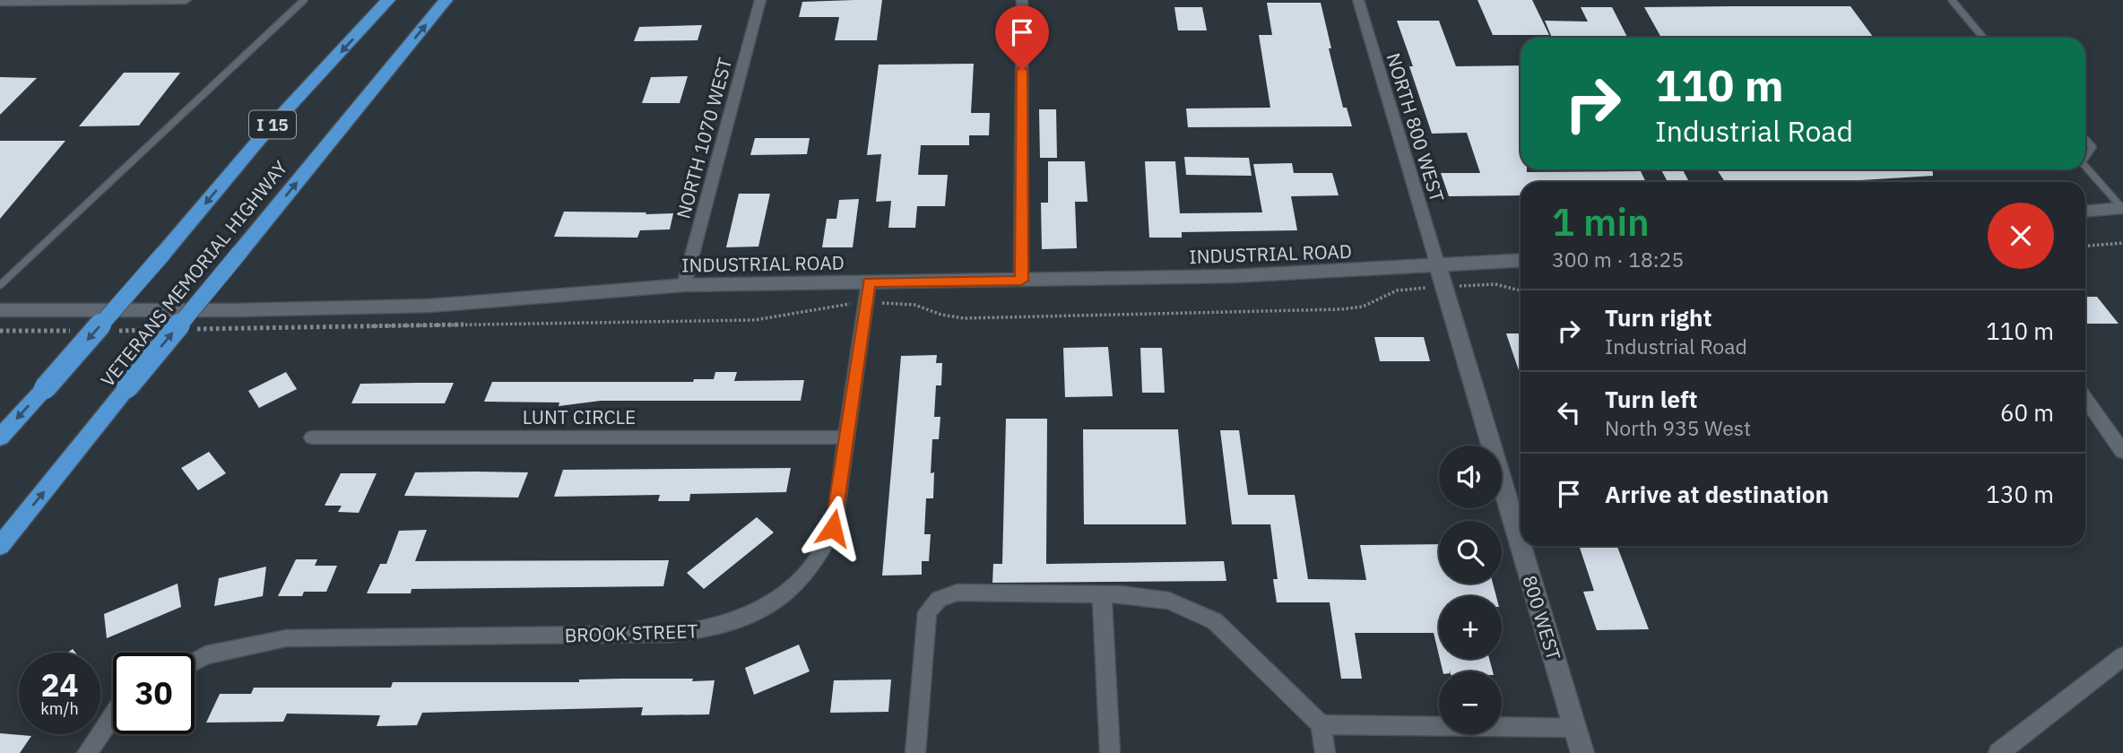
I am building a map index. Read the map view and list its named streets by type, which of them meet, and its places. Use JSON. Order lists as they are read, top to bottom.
{
  "streets": {
    "highway": ["I 15", "VETERANS MEMORIAL HIGHWAY"],
    "street": [
      "NORTH 800 WEST",
      "NORTH 1070 WEST",
      "INDUSTRIAL ROAD",
      "LUNT CIRCLE",
      "800 WEST",
      "BROOK STREET"
    ]
  },
  "crossings": [
    ["NORTH 800 WEST", "INDUSTRIAL ROAD"],
    ["NORTH 800 WEST", "800 WEST"],
    ["NORTH 1070 WEST", "INDUSTRIAL ROAD"],
    ["INDUSTRIAL ROAD", "800 WEST"],
    ["INDUSTRIAL ROAD", "BROOK STREET"],
    ["LUNT CIRCLE", "BROOK STREET"]
  ],
  "page": {
    "turn": ["110 m", "Industrial Road"],
    "heading": ["1 min", "300 m · 18:25"],
    "list": [
      {
        "name": "Turn right",
        "note": "Industrial Road",
        "value": "110 m"
      },
      {
        "name": "Turn left",
        "note": "North 935 West",
        "value": "60 m"
      },
      {
        "name": "Arrive at destination",
        "value": "130 m"
      }
    ],
    "map_buttons": ["+", "−"],
    "speed": "24 km/h",
    "limit": "30"
  }
}
